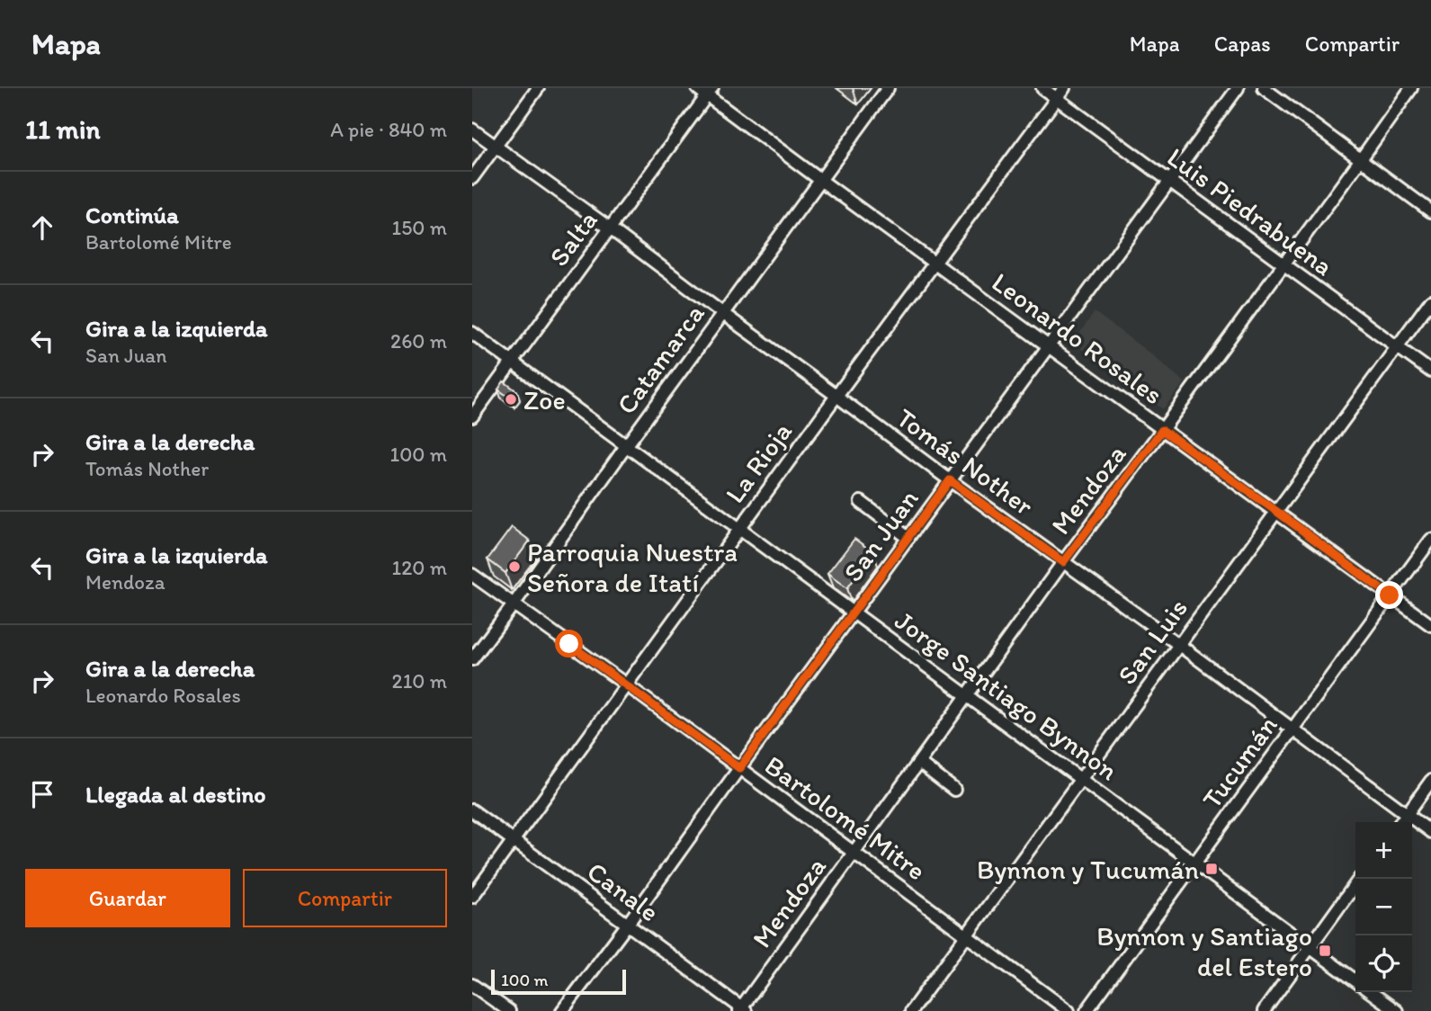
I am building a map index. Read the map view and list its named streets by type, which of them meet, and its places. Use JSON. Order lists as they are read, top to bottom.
{
  "streets": {
    "street": [
      "Luis Piedrabuena",
      "Salta",
      "Leonardo Rosales",
      "Catamarca",
      "Tomás Nother",
      "La Rioja",
      "Mendoza",
      "San Juan",
      "San Luis",
      "Jorge Santiago Bynnon",
      "Tucumán",
      "Bartolomé Mitre",
      "Canale"
    ]
  },
  "crossings": [
    ["Luis Piedrabuena", "La Rioja"],
    ["Luis Piedrabuena", "Mendoza"],
    ["Luis Piedrabuena", "San Juan"],
    ["Luis Piedrabuena", "San Luis"],
    ["Salta", "Leonardo Rosales"],
    ["Salta", "Tomás Nother"],
    ["Salta", "Jorge Santiago Bynnon"],
    ["Leonardo Rosales", "Catamarca"],
    ["Leonardo Rosales", "La Rioja"],
    ["Leonardo Rosales", "Mendoza"],
    ["Leonardo Rosales", "San Juan"],
    ["Leonardo Rosales", "San Luis"],
    ["Leonardo Rosales", "Tucumán"],
    ["Catamarca", "Tomás Nother"],
    ["Catamarca", "Jorge Santiago Bynnon"],
    ["Catamarca", "Bartolomé Mitre"],
    ["Tomás Nother", "La Rioja"],
    ["Tomás Nother", "Mendoza"],
    ["Tomás Nother", "San Juan"],
    ["Tomás Nother", "San Luis"],
    ["Tomás Nother", "Tucumán"],
    ["La Rioja", "Jorge Santiago Bynnon"],
    ["La Rioja", "Bartolomé Mitre"],
    ["La Rioja", "Canale"],
    ["Mendoza", "Jorge Santiago Bynnon"],
    ["Mendoza", "Bartolomé Mitre"],
    ["Mendoza", "Canale"],
    ["San Juan", "Jorge Santiago Bynnon"],
    ["San Juan", "Bartolomé Mitre"],
    ["San Juan", "Canale"],
    ["San Luis", "Jorge Santiago Bynnon"],
    ["San Luis", "Bartolomé Mitre"],
    ["Jorge Santiago Bynnon", "Tucumán"]
  ],
  "places": {
    "other": ["Zoe", "Parroquia Nuestra Señora de Itatí"],
    "transit": ["Bynnon y Tucumán", "Bynnon y Santiago del Estero"]
  },
  "scale_bar": "100 m",
  "page": {
    "header": "Mapa",
    "nav": ["Mapa", "Capas", "Compartir"],
    "heading": ["11 min", "A pie · 840 m"],
    "list": [
      ["Continúa", "Bartolomé Mitre", "150 m"],
      ["Gira a la izquierda", "San Juan", "260 m"],
      ["Gira a la derecha", "Tomás Nother", "100 m"],
      ["Gira a la izquierda", "Mendoza", "120 m"],
      ["Gira a la derecha", "Leonardo Rosales", "210 m"],
      "Llegada al destino"
    ],
    "map_buttons": ["+", "−"],
    "buttons": ["Guardar", "Compartir"],
    "scale": "100 m"
  }
}
